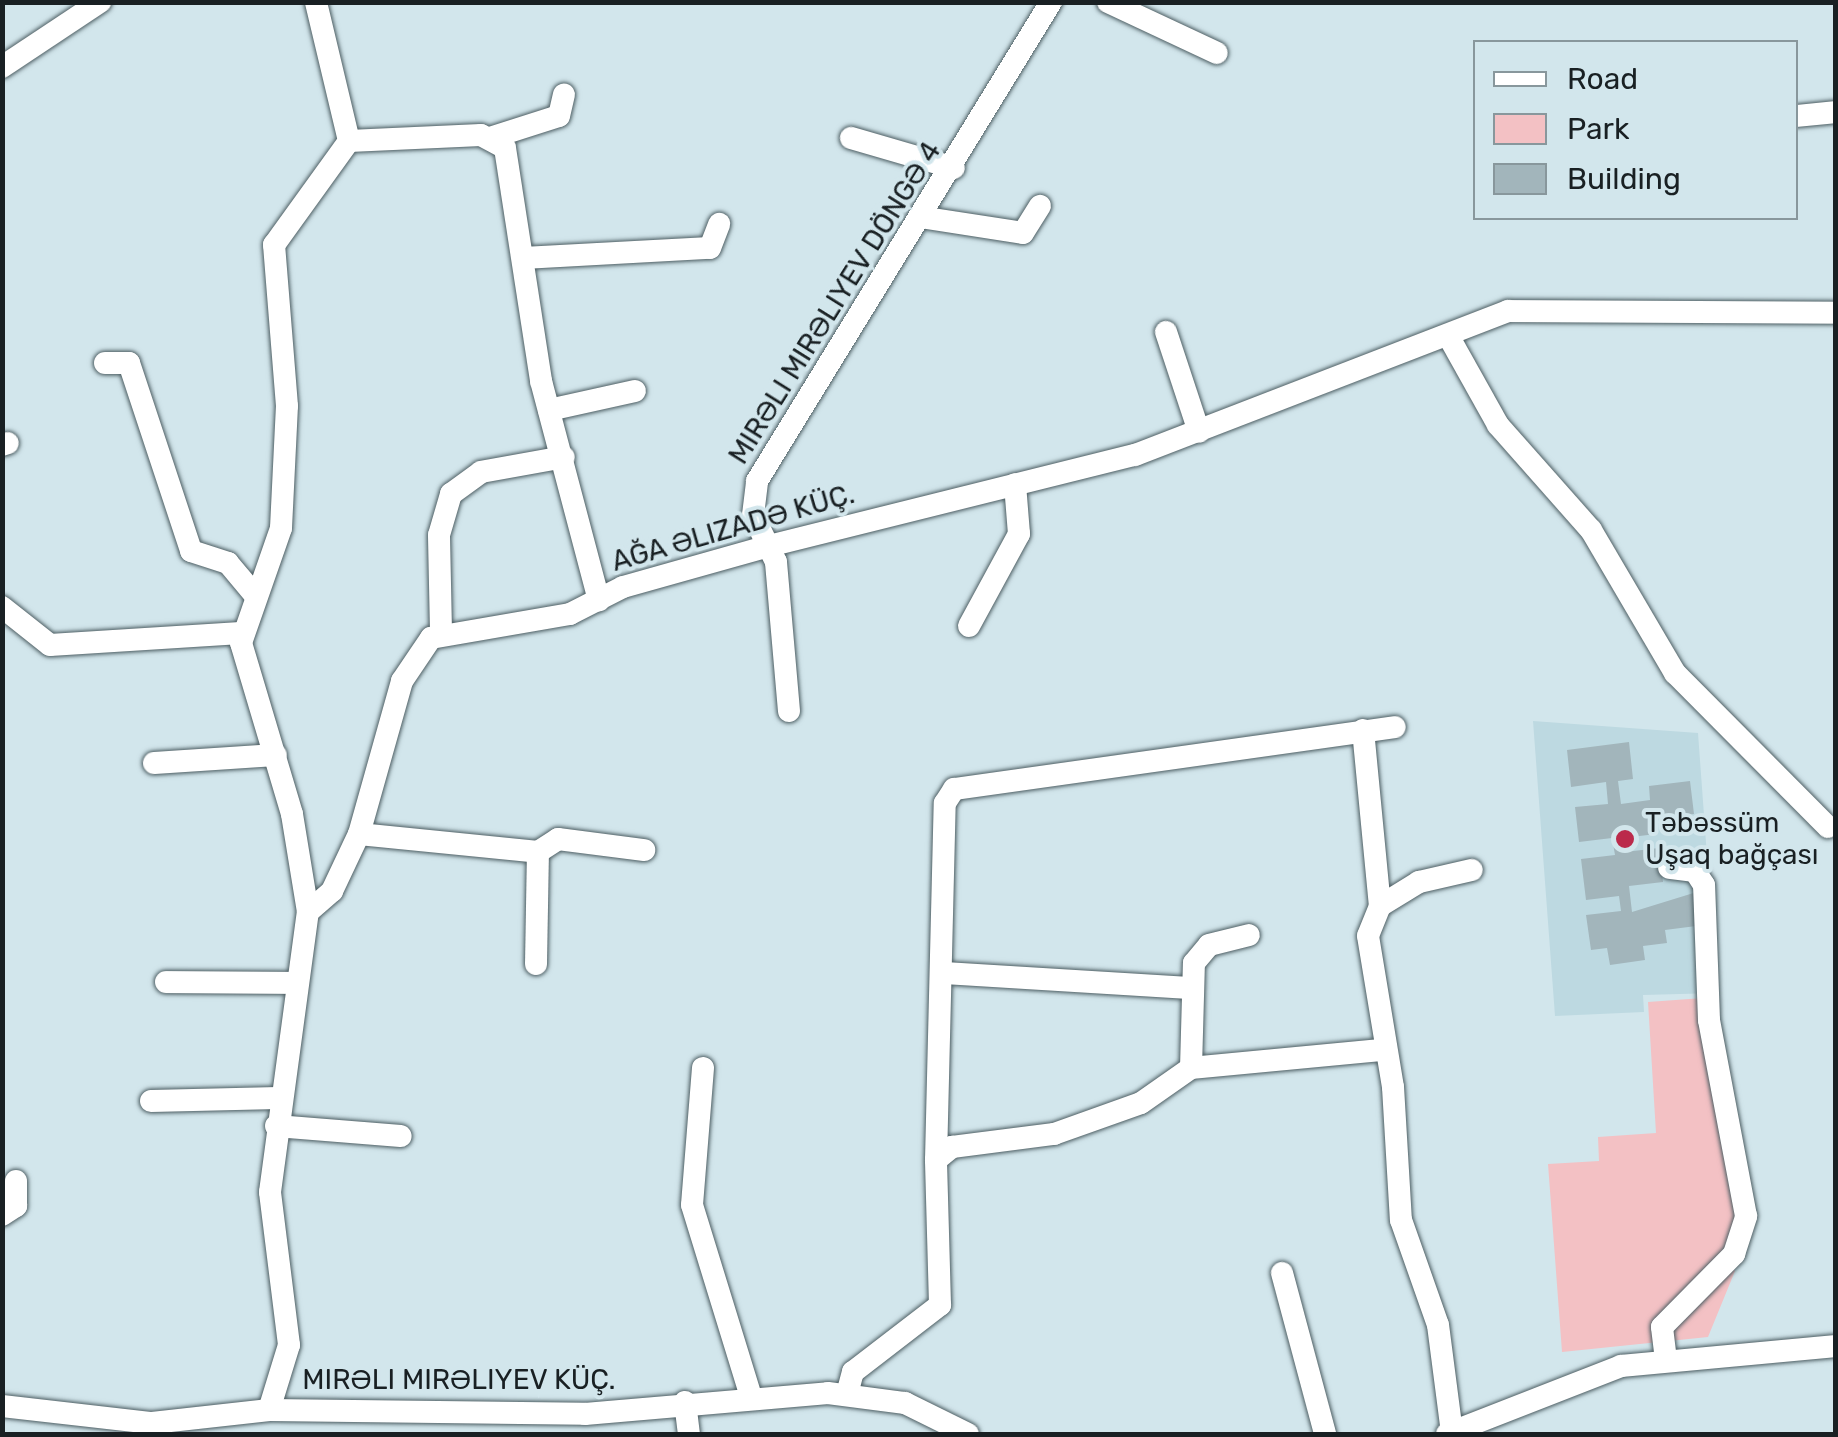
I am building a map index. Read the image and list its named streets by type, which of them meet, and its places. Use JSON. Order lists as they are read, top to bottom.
{
  "streets": {
    "street": ["MIRƏLI MIRƏLIYEV DÖNGƏ 4", "AĞA ƏLIZADƏ KÜÇ.", "MIRƏLI MIRƏLIYEV KÜÇ."]
  },
  "crossings": [
    ["MIRƏLI MIRƏLIYEV DÖNGƏ 4", "AĞA ƏLIZADƏ KÜÇ."]
  ],
  "places": ["Təbəssüm Uşaq bağçası"],
  "legend": ["Road", "Park", "Building"]
}
